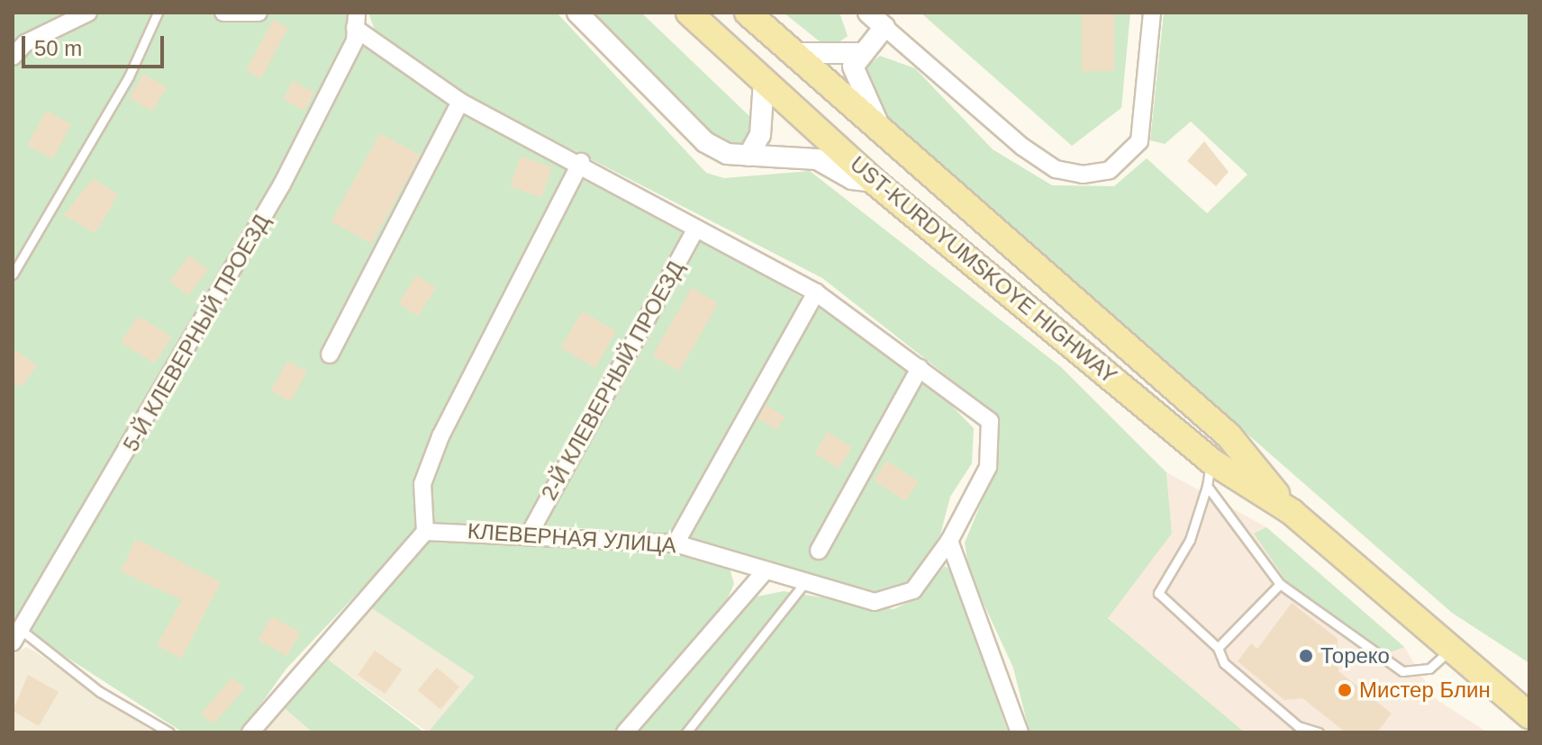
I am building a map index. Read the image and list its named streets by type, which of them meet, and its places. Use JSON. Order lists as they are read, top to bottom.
{
  "streets": {
    "main road": ["UST-KURDYUMSKOYE HIGHWAY"],
    "street": ["5-Й КЛЕВЕРНЫЙ ПРОЕЗД", "2-Й КЛЕВЕРНЫЙ ПРОЕЗД", "КЛЕВЕРНАЯ УЛИЦА"]
  },
  "crossings": [
    ["2-Й КЛЕВЕРНЫЙ ПРОЕЗД", "КЛЕВЕРНАЯ УЛИЦА"]
  ],
  "places": ["Тореко", "Мистер Блин"],
  "scale_bar": "50 m"
}
